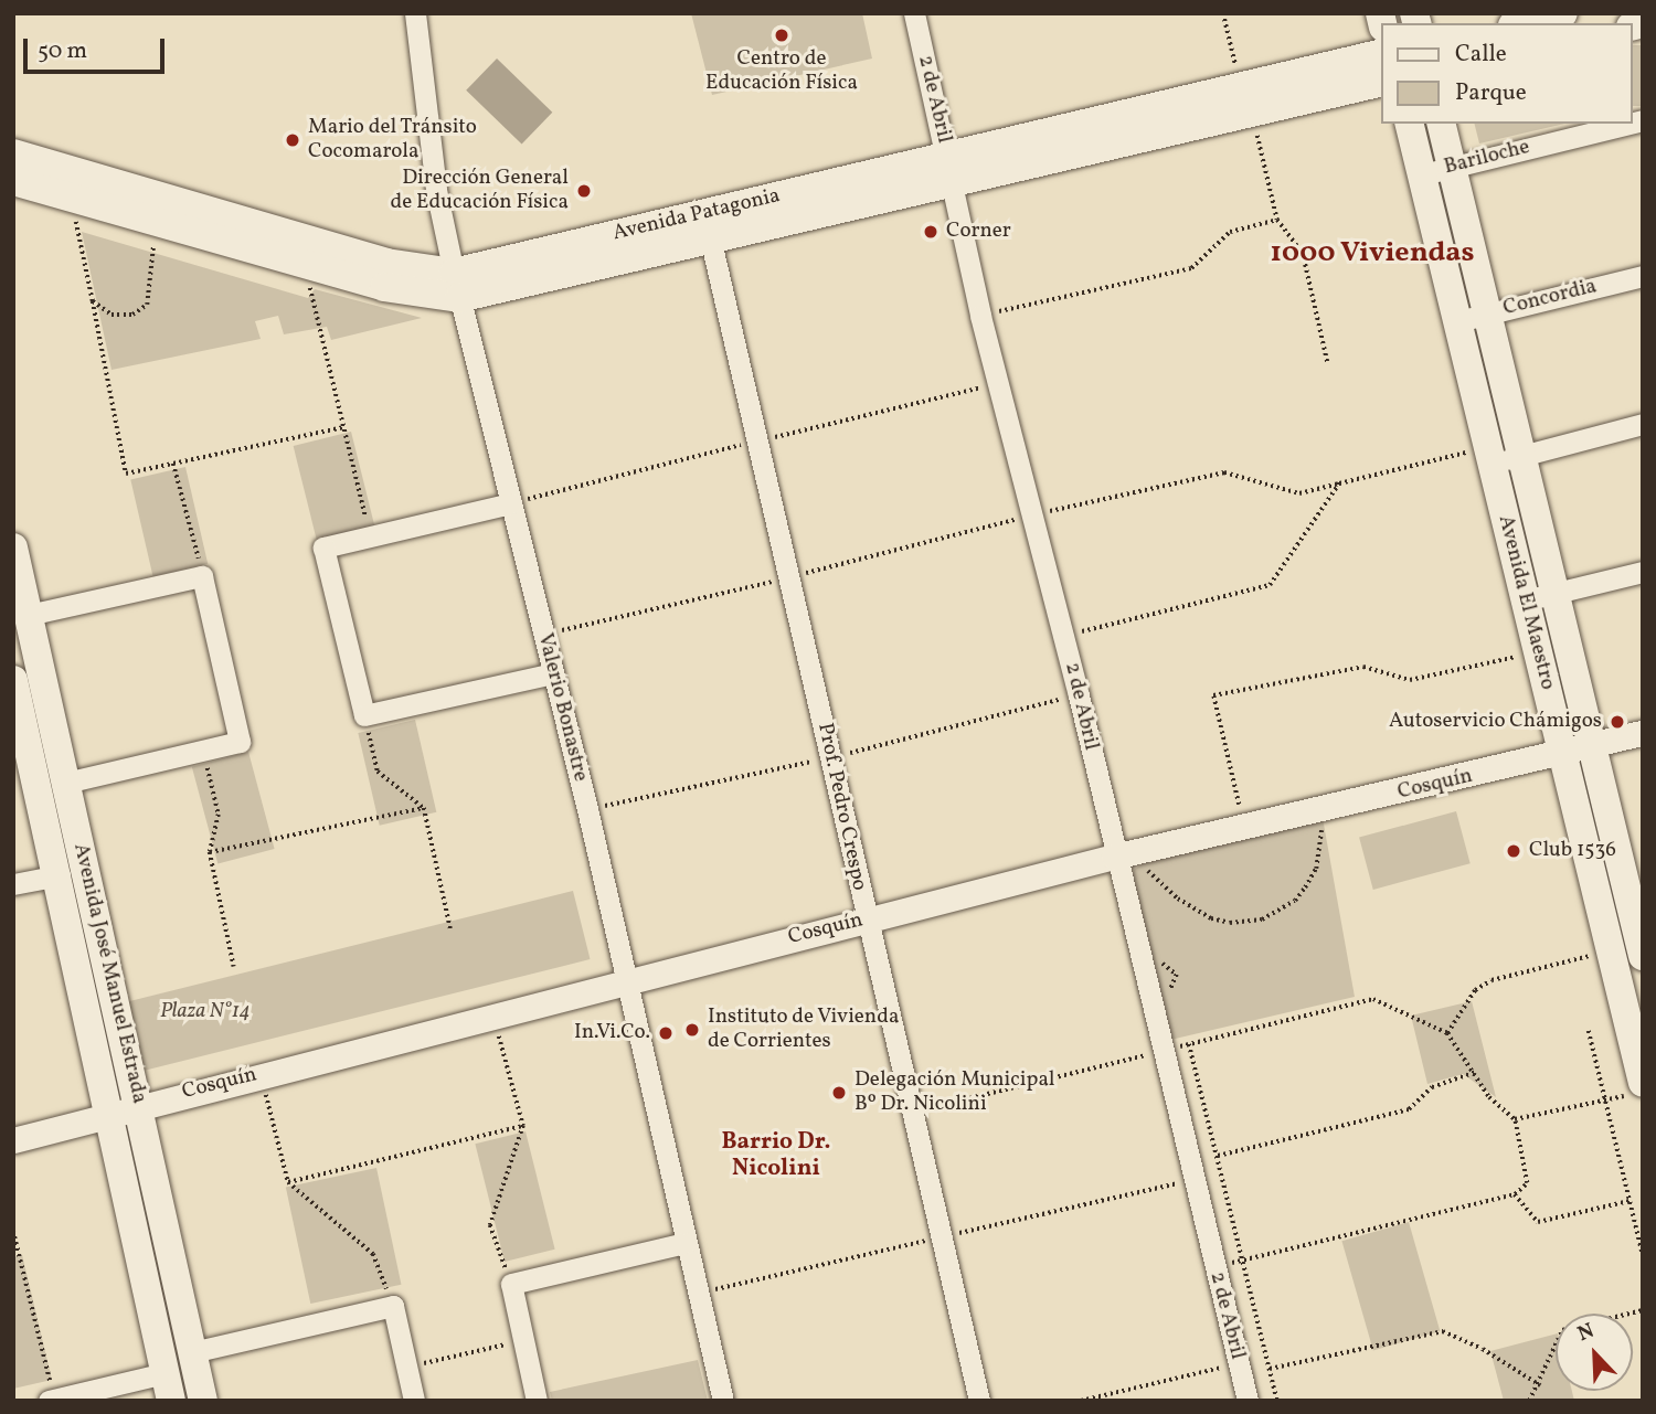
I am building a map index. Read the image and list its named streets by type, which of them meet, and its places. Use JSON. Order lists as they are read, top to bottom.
{
  "streets": {
    "main road": ["Avenida Patagonia", "Avenida El Maestro", "Avenida José Manuel Estrada"],
    "street": [
      "2 de Abril",
      "Bariloche",
      "Concordia",
      "Valerio Bonastre",
      "Cosquín",
      "Prof. Pedro Crespo"
    ]
  },
  "crossings": [
    ["2 de Abril", "Avenida Patagonia"],
    ["2 de Abril", "Cosquín"],
    ["Bariloche", "Avenida El Maestro"],
    ["Avenida Patagonia", "Valerio Bonastre"],
    ["Avenida Patagonia", "Prof. Pedro Crespo"],
    ["Concordia", "Avenida El Maestro"],
    ["Avenida El Maestro", "Cosquín"],
    ["Valerio Bonastre", "Cosquín"],
    ["Cosquín", "Prof. Pedro Crespo"],
    ["Cosquín", "Avenida José Manuel Estrada"]
  ],
  "districts": ["1000 Viviendas", "Barrio Dr. Nicolini"],
  "parks": ["Plaza N°14"],
  "places": [
    "Centro de Educación Física",
    "Mario del Tránsito Cocomarola",
    "Dirección General de Educación Física",
    "Corner",
    "Autoservicio Chámigos",
    "Club 1536",
    "Instituto de Vivienda de Corrientes",
    "In.Vi.Co.",
    "Delegación Municipal Bº Dr. Nicolini"
  ],
  "legend": ["Calle", "Parque"],
  "scale_bar": "50 m",
  "north": "top left"
}
